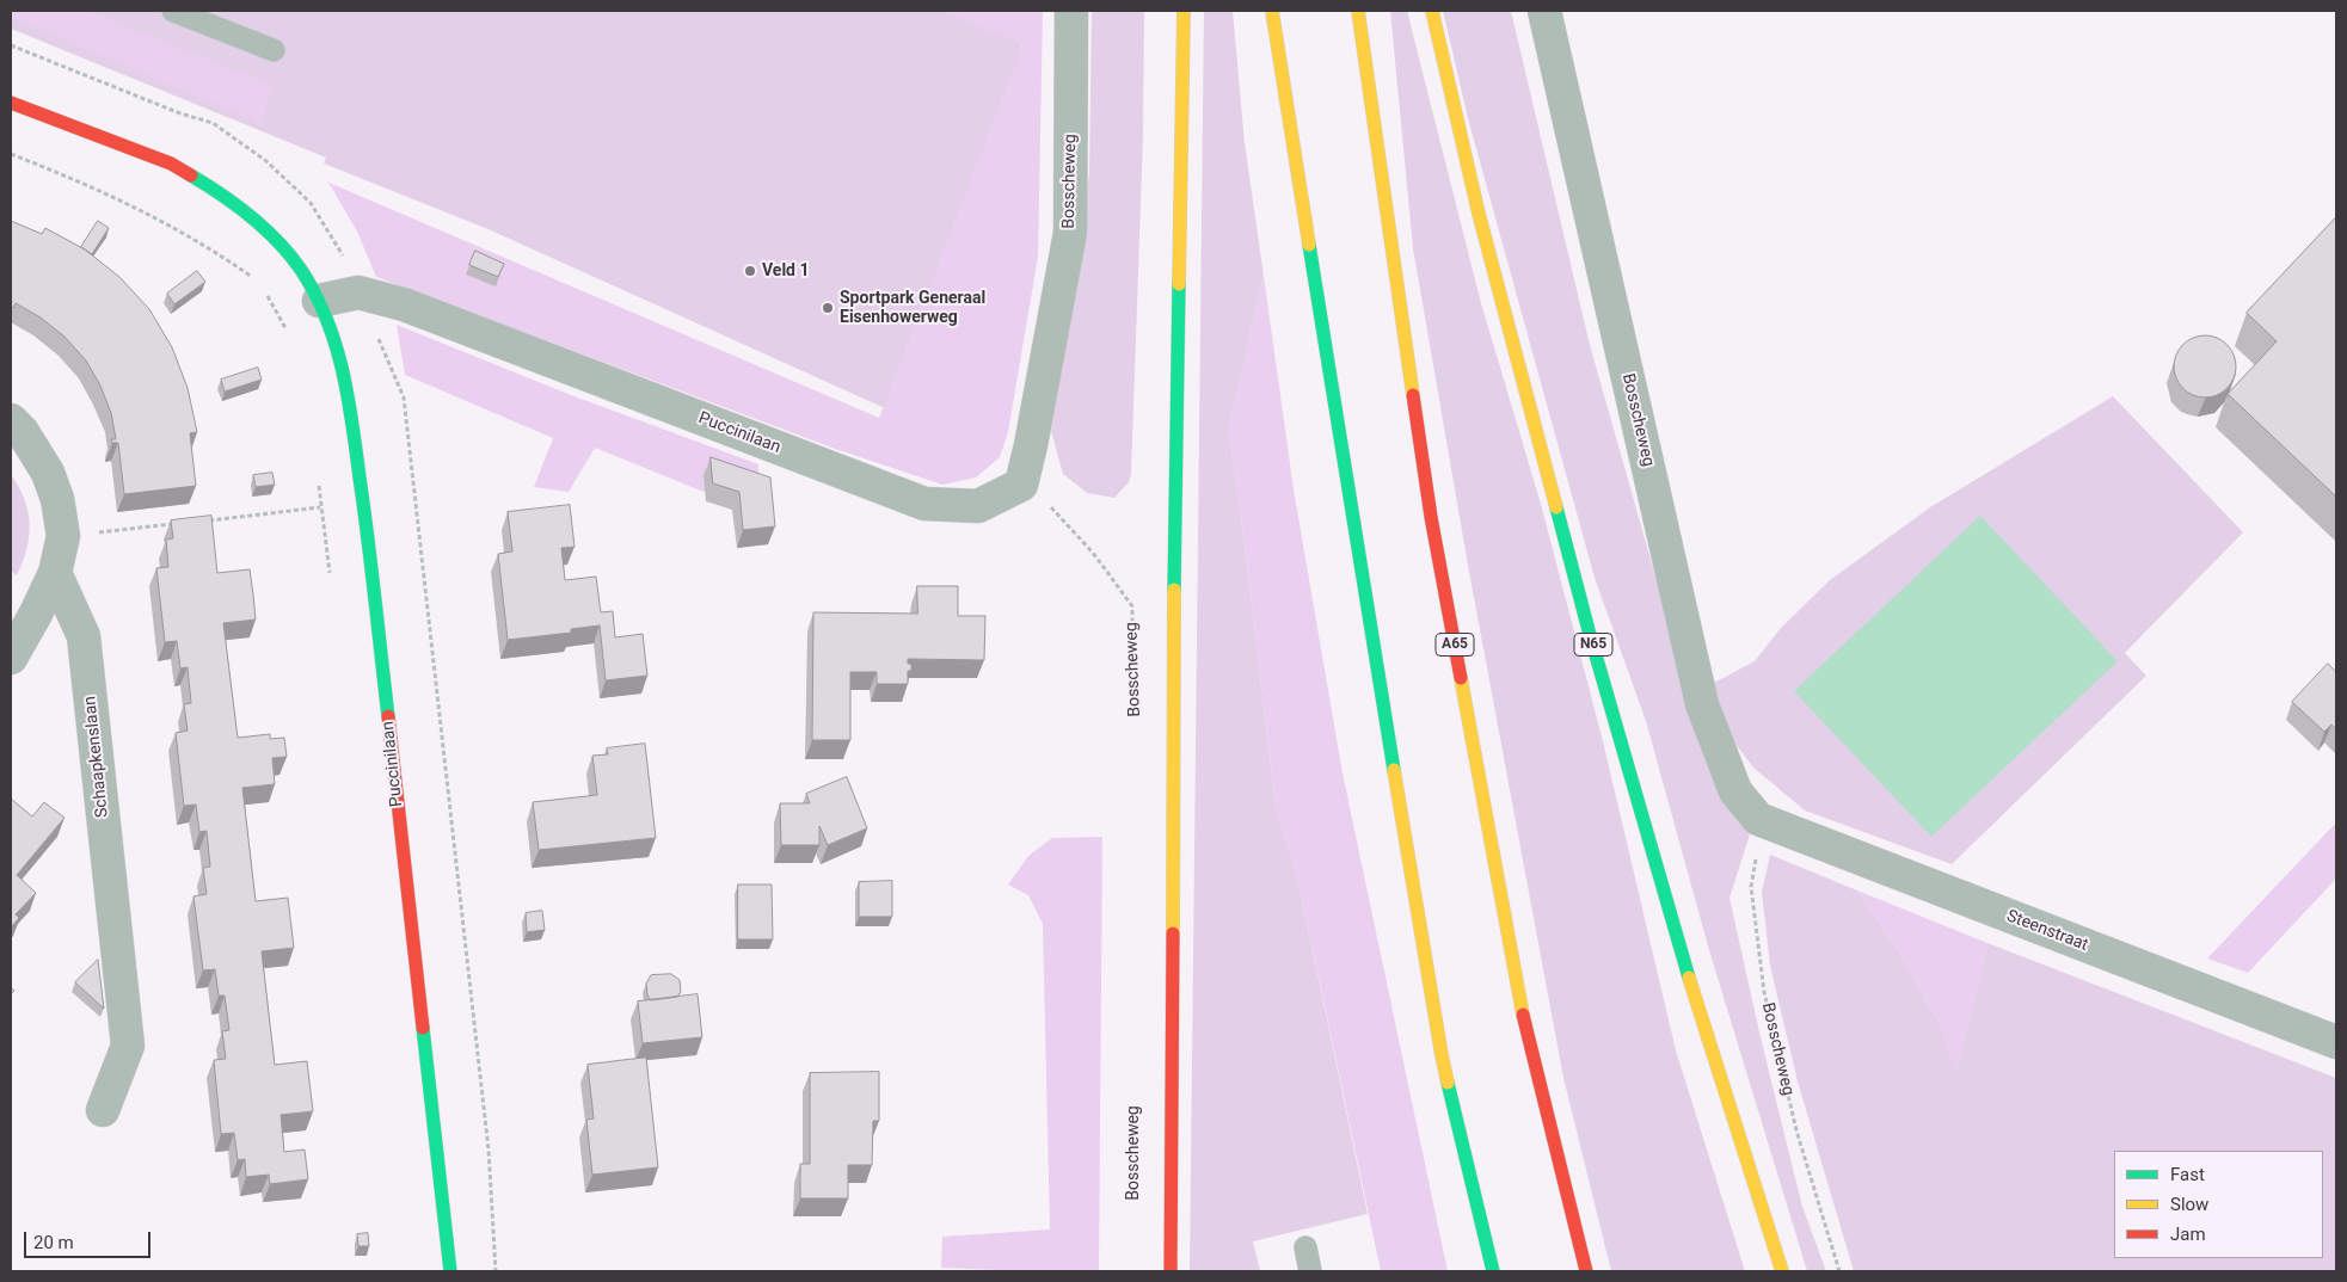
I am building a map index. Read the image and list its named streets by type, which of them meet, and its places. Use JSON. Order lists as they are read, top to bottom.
{
  "streets": {
    "main road": ["Puccinilaan", "A65", "N65"],
    "street": ["Bosscheweg", "Schaapkenslaan", "Steenstraat"]
  },
  "crossings": [
    ["Bosscheweg", "Puccinilaan"],
    ["Bosscheweg", "Steenstraat"]
  ],
  "places": ["Veld 1", "Sportpark Generaal Eisenhowerweg"],
  "legend": ["Fast", "Slow", "Jam"],
  "scale_bar": "20 m"
}
